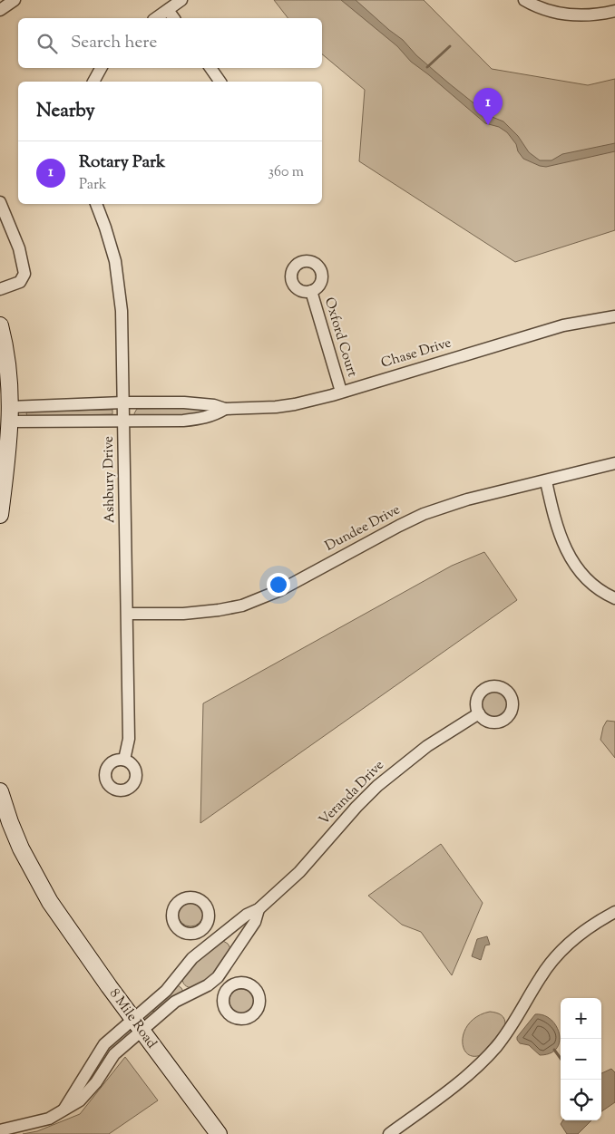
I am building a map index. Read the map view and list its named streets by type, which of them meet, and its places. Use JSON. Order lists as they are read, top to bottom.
{
  "streets": {
    "main road": ["8 Mile Road"],
    "street": [
      "Oxford Court",
      "Chase Drive",
      "Ashbury Drive",
      "Dundee Drive",
      "Veranda Drive"
    ]
  },
  "crossings": [
    ["Oxford Court", "Chase Drive"],
    ["Chase Drive", "Ashbury Drive"],
    ["Ashbury Drive", "Dundee Drive"],
    ["Veranda Drive", "8 Mile Road"]
  ],
  "page": {
    "search": "Search here",
    "heading": "Nearby",
    "pins": "1",
    "list": [
      {
        "mark": "1",
        "name": "Rotary Park",
        "note": "Park",
        "value": "360 m"
      }
    ],
    "map_buttons": ["+", "−"]
  }
}
